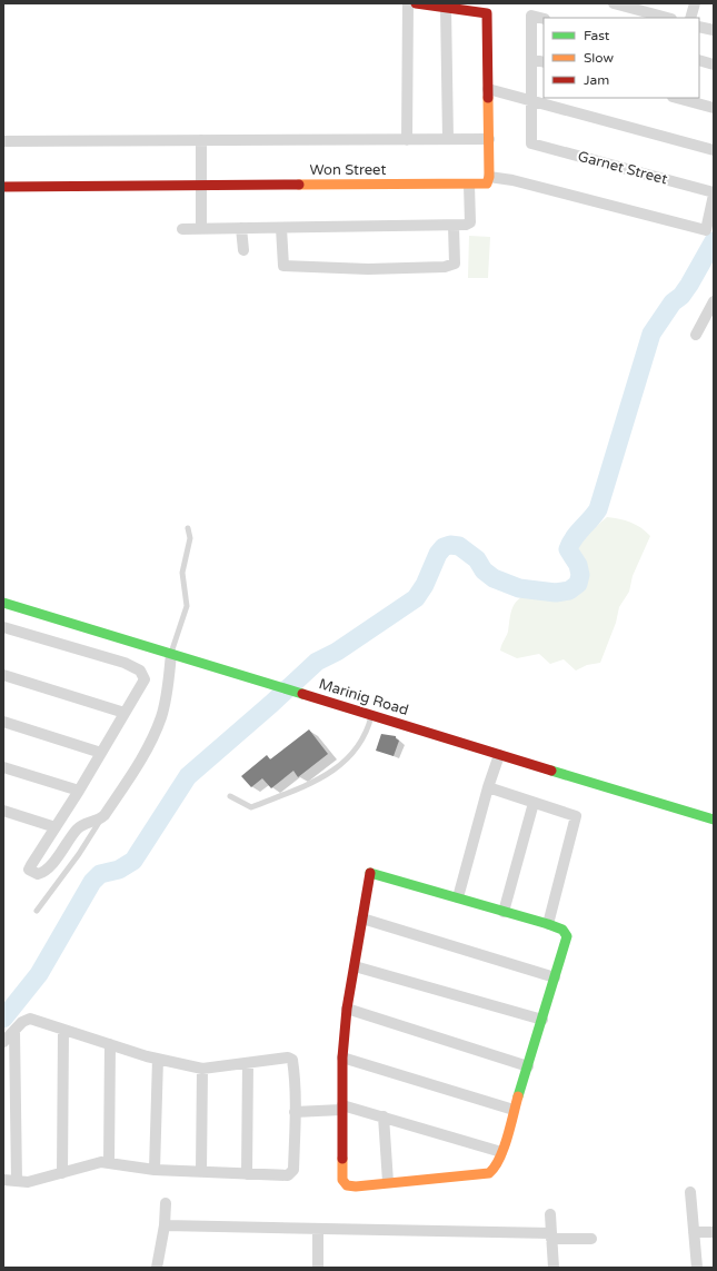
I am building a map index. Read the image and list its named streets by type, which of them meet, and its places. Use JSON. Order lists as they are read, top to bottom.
{
  "streets": {
    "street": ["Garnet Street", "Won Street", "Marinig Road"]
  },
  "legend": ["Fast", "Slow", "Jam"]
}
